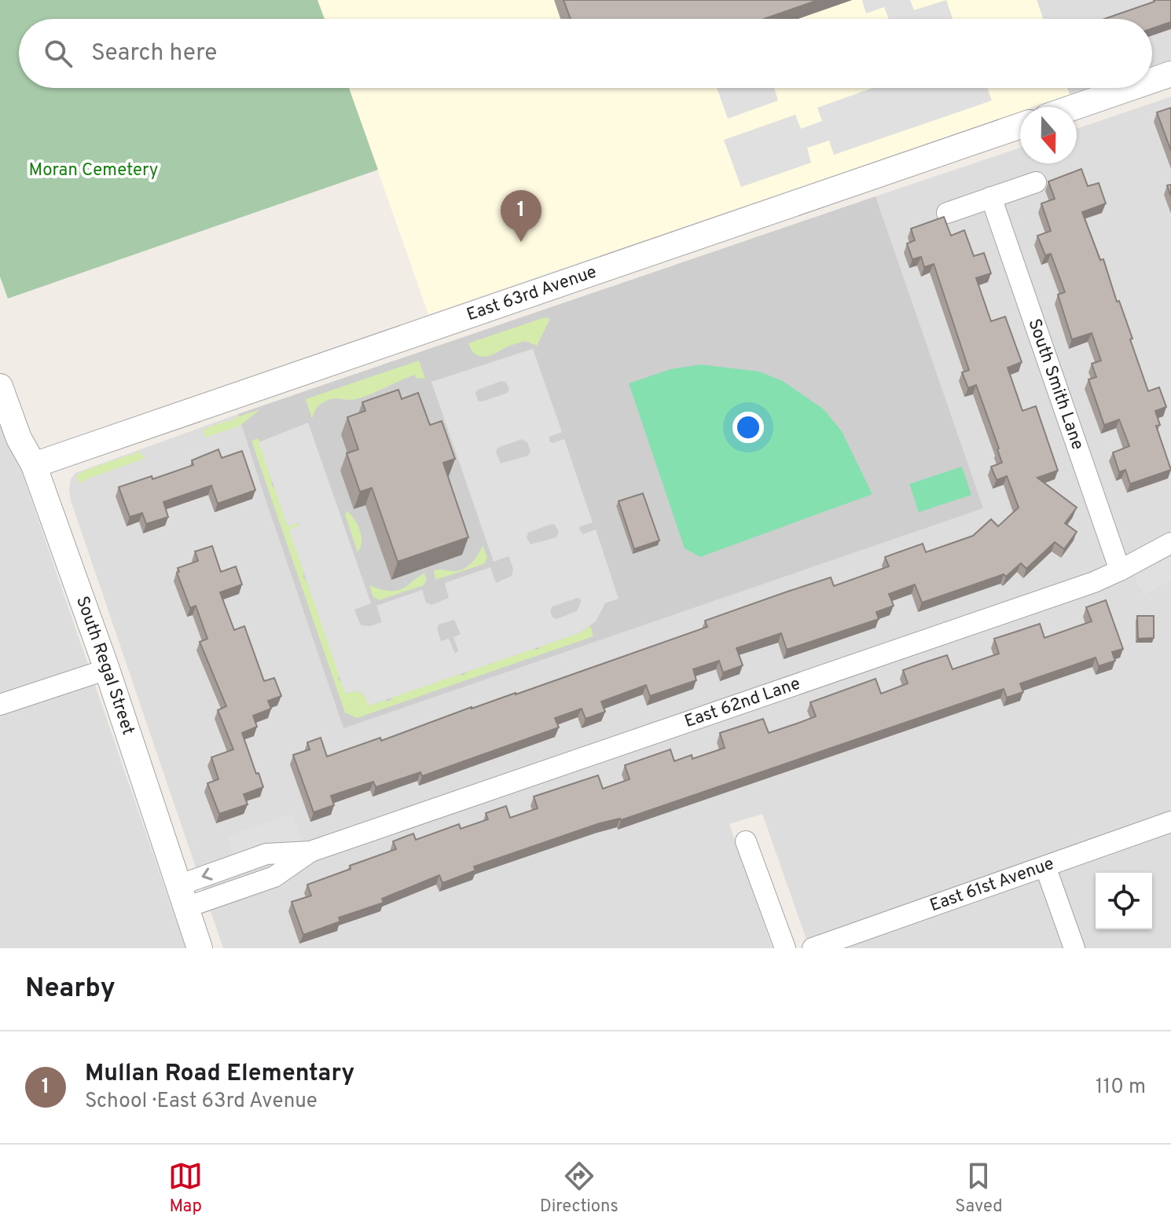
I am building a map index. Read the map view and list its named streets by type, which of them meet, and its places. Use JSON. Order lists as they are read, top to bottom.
{
  "streets": {
    "street": [
      "East 63rd Avenue",
      "South Smith Lane",
      "South Regal Street",
      "East 62nd Lane",
      "East 61st Avenue"
    ]
  },
  "crossings": [
    ["East 63rd Avenue", "South Regal Street"],
    ["South Smith Lane", "East 62nd Lane"],
    ["South Regal Street", "East 62nd Lane"]
  ],
  "parks": ["Moran Cemetery"],
  "north": "bottom",
  "page": {
    "search": "Search here",
    "pins": "1",
    "heading": "Nearby",
    "list": [
      {
        "mark": "1",
        "name": "Mullan Road Elementary",
        "note": "School · East 63rd Avenue",
        "value": "110 m"
      }
    ],
    "nav": ["Map", "Directions", "Saved"]
  }
}
